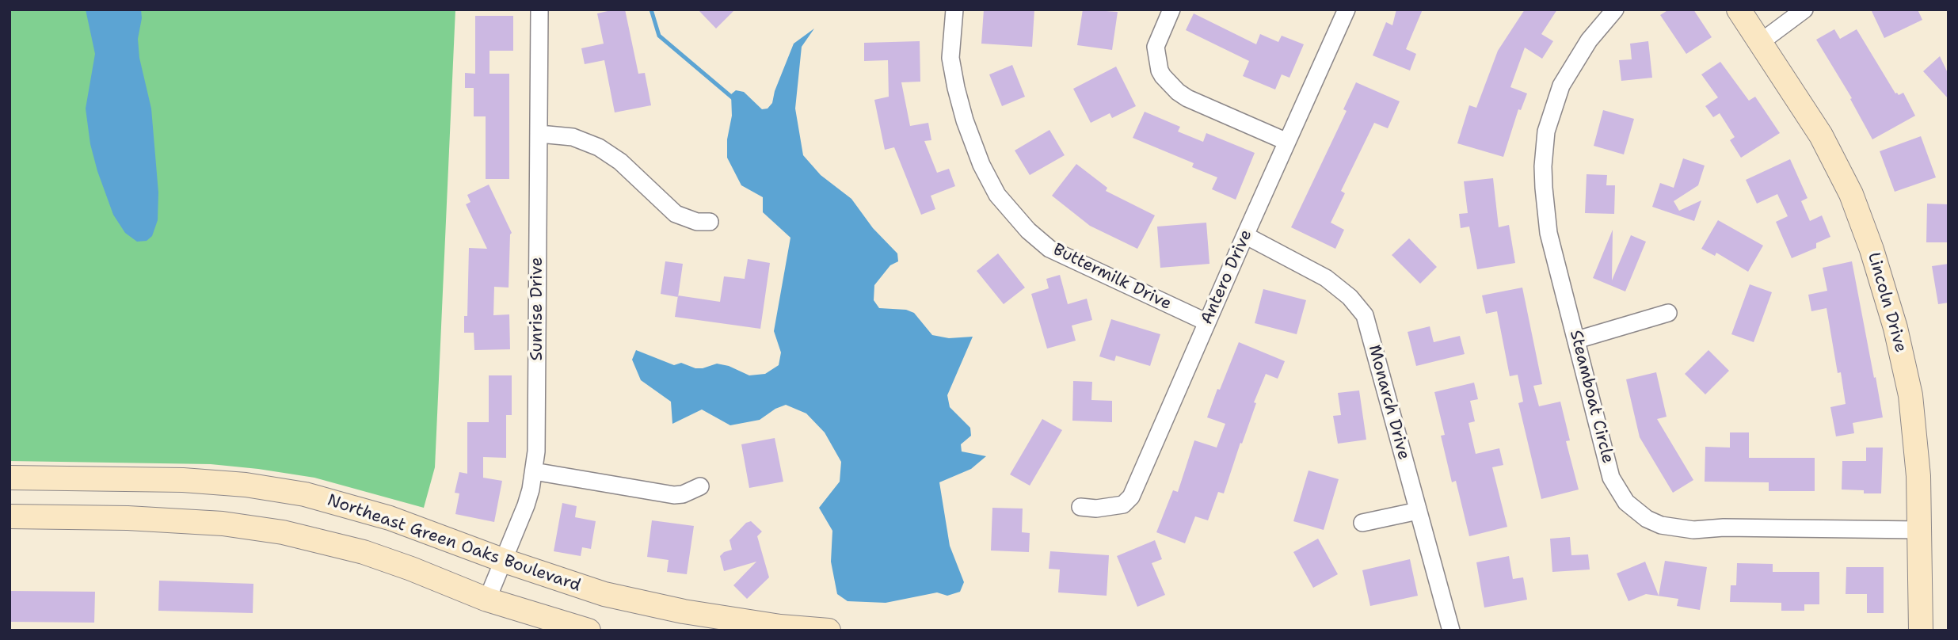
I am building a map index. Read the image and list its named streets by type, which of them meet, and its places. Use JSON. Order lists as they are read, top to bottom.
{
  "streets": {
    "main road": ["Lincoln Drive", "Northeast Green Oaks Boulevard"],
    "street": [
      "Buttermilk Drive",
      "Antero Drive",
      "Sunrise Drive",
      "Steamboat Circle",
      "Monarch Drive"
    ]
  },
  "crossings": [
    ["Buttermilk Drive", "Antero Drive"],
    ["Antero Drive", "Monarch Drive"],
    ["Lincoln Drive", "Steamboat Circle"],
    ["Sunrise Drive", "Northeast Green Oaks Boulevard"]
  ]
}
